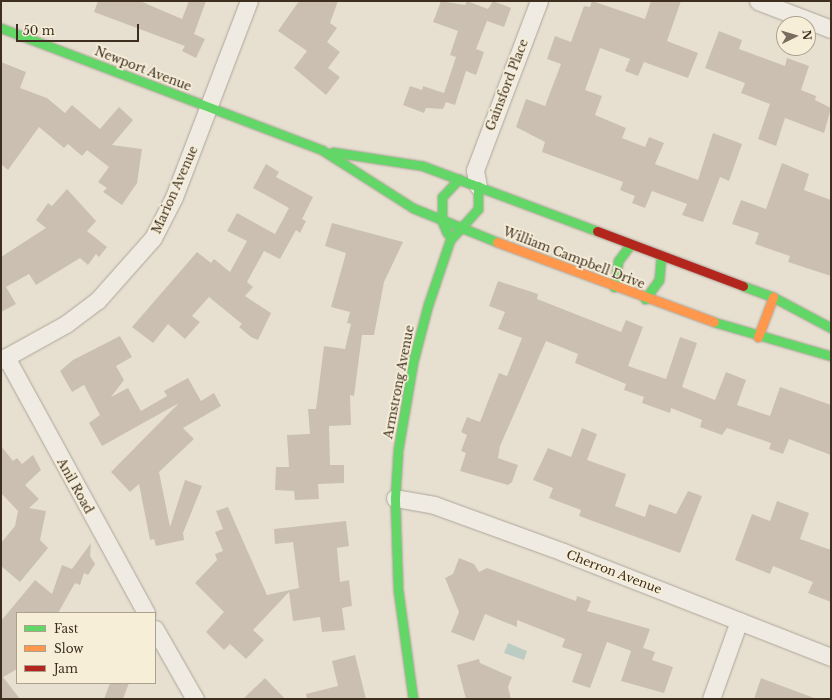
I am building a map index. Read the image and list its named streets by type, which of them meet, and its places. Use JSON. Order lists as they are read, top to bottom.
{
  "streets": {
    "street": [
      "Newport Avenue",
      "Gainsford Place",
      "Marion Avenue",
      "William Campbell Drive",
      "Armstrong Avenue",
      "Anil Road",
      "Cherron Avenue"
    ]
  },
  "crossings": [
    ["Newport Avenue", "Marion Avenue"],
    ["Newport Avenue", "William Campbell Drive"],
    ["Marion Avenue", "William Campbell Drive"],
    ["Marion Avenue", "Anil Road"],
    ["Armstrong Avenue", "Cherron Avenue"]
  ],
  "legend": ["Fast", "Slow", "Jam"],
  "scale_bar": "50 m",
  "north": "right"
}
